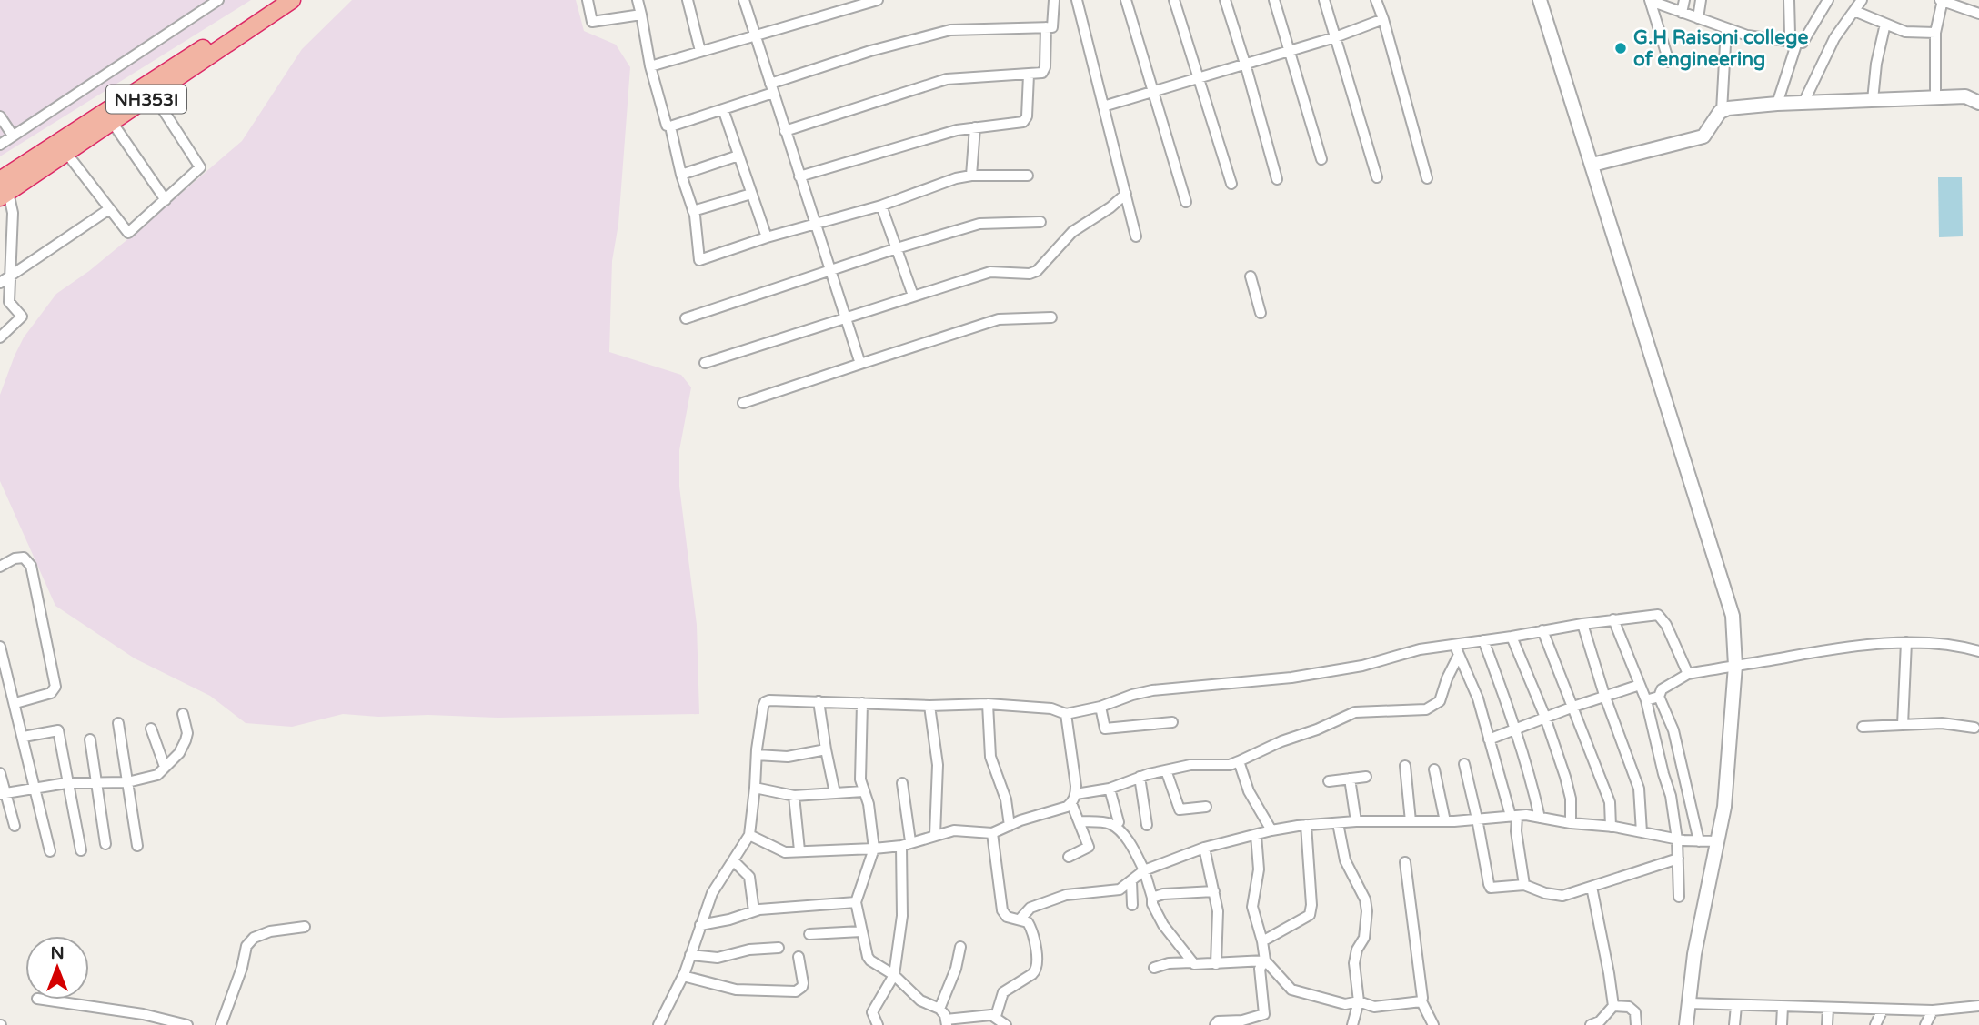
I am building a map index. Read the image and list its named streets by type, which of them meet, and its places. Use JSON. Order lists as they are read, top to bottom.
{
  "streets": {
    "highway": ["NH353I"]
  },
  "places": ["G.H Raisoni college of engineering"],
  "north": "top"
}
